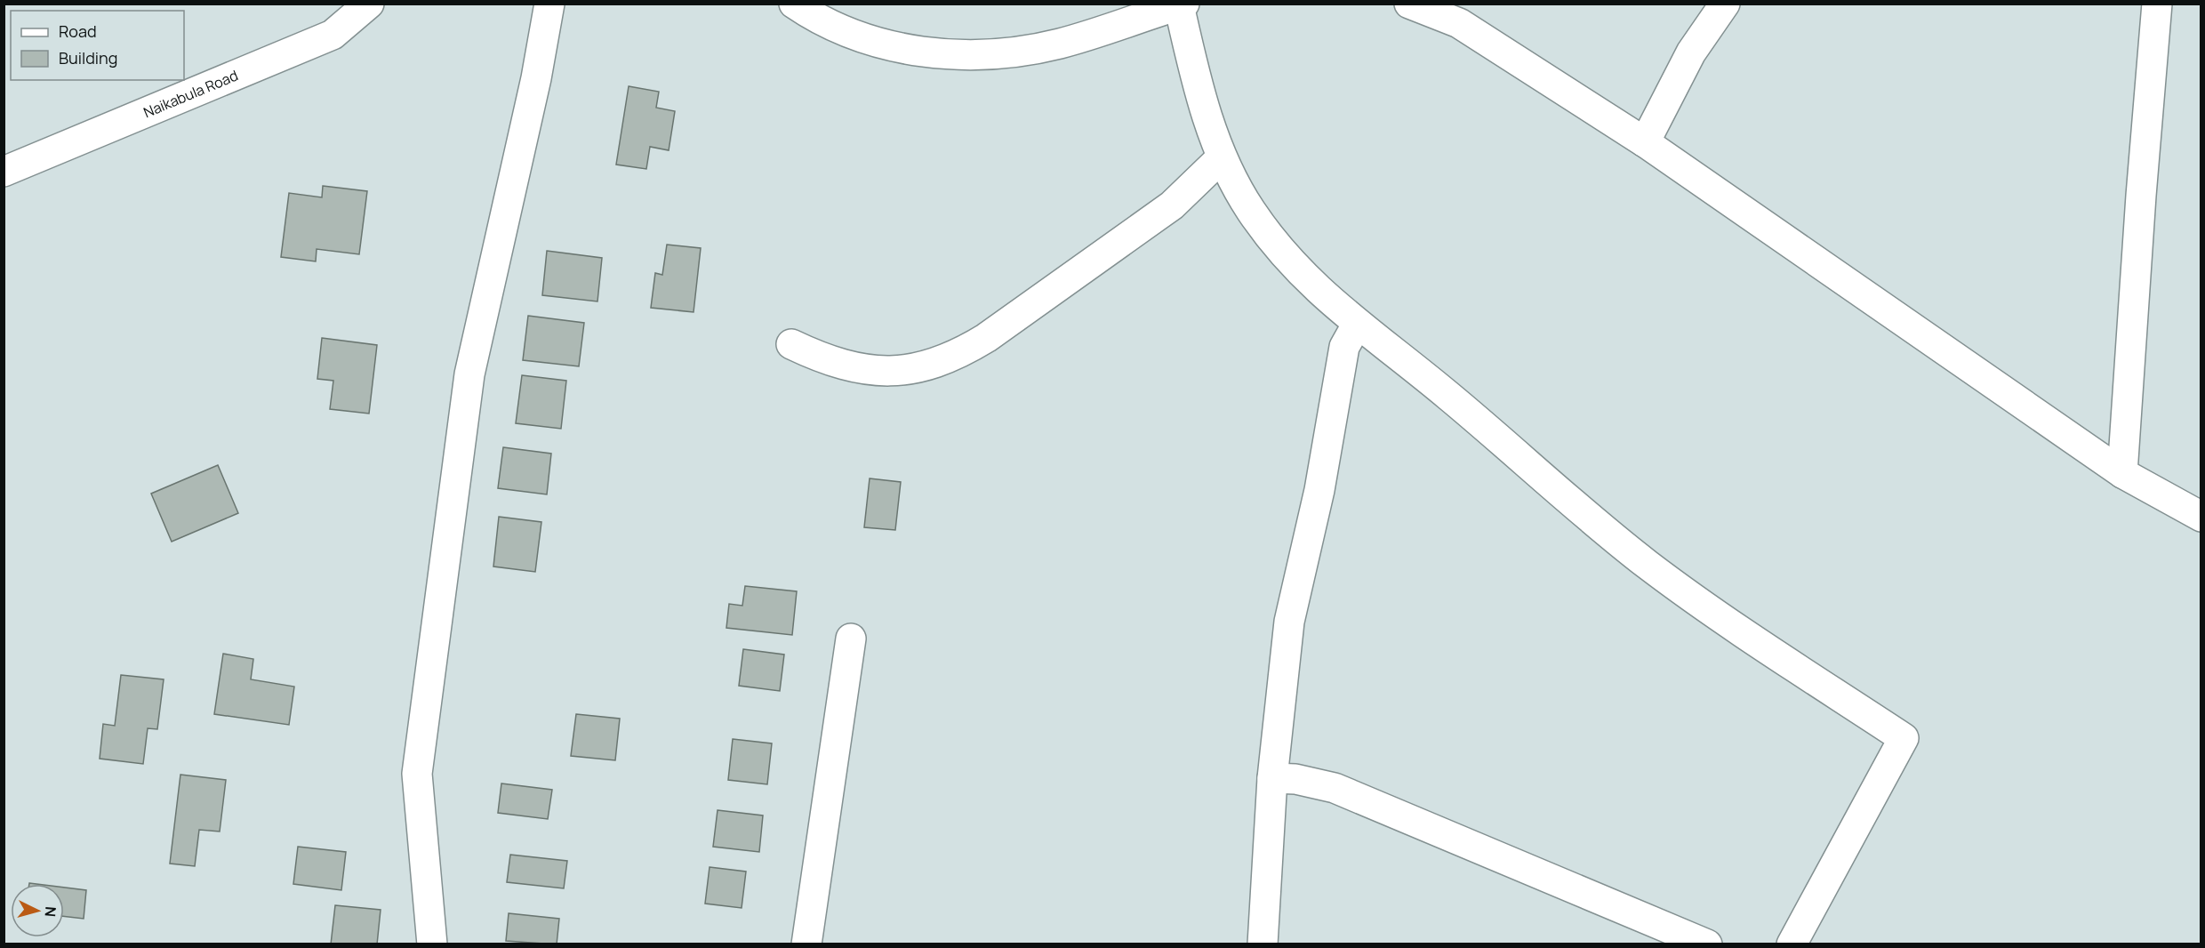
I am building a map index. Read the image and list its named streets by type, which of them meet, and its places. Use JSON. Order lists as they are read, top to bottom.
{
  "streets": {
    "street": ["Naikabula Road"]
  },
  "legend": ["Road", "Building"],
  "north": "right"
}
